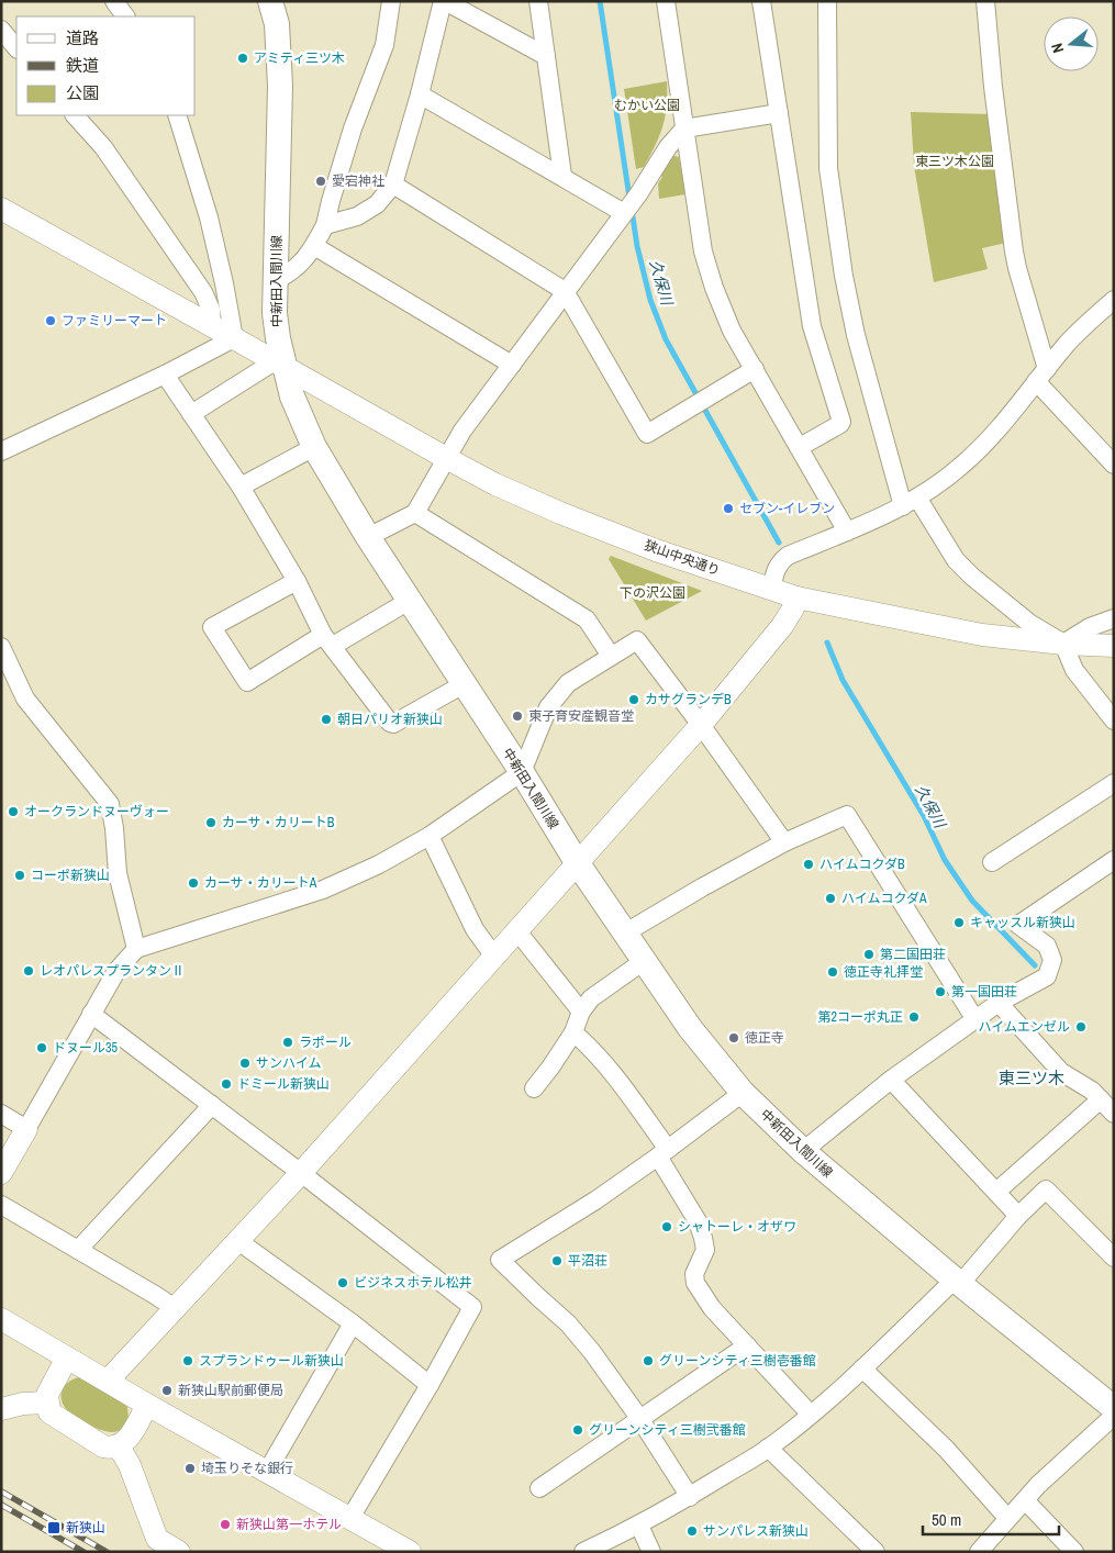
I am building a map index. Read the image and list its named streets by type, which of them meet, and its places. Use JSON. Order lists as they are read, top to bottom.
{
  "streets": {
    "main road": ["中新田入間川線"],
    "street": ["狭山中央通り"]
  },
  "crossings": [
    ["中新田入間川線", "狭山中央通り"]
  ],
  "districts": ["東三ツ木"],
  "water": ["久保川"],
  "parks": ["むかい公園", "東三ツ木公園", "下の沢公園"],
  "places": {
    "other": [
      "アミティ三ツ木",
      "愛宕神社",
      "ファミリーマート",
      "セブン-イレブン",
      "カサグランデB",
      "東子育安産観音堂",
      "朝日パリオ新狭山",
      "オークランドヌーヴォー",
      "カーサ・カリートB",
      "ハイムコクダB",
      "コーポ新狭山",
      "カーサ・カリートA",
      "ハイムコクダA",
      "キャッスル新狭山",
      "第二国田荘",
      "レオパレスプランタンⅡ",
      "徳正寺礼拝堂",
      "第一国田荘",
      "第2コーポ丸正",
      "ハイムエンゼル",
      "徳正寺",
      "ラポール",
      "ドヌール35",
      "サンハイム",
      "ドミール新狭山",
      "シャトーレ・オザワ",
      "平沼荘",
      "ビジネスホテル松井",
      "スプランドゥール新狭山",
      "グリーンシティ三樹壱番館",
      "新狭山駅前郵便局",
      "グリーンシティ三樹弐番館",
      "埼玉りそな銀行",
      "新狭山第一ホテル",
      "サンパレス新狭山"
    ],
    "transit": ["新狭山"]
  },
  "legend": ["道路", "鉄道", "公園"],
  "scale_bar": "50 m",
  "north": "left"
}
